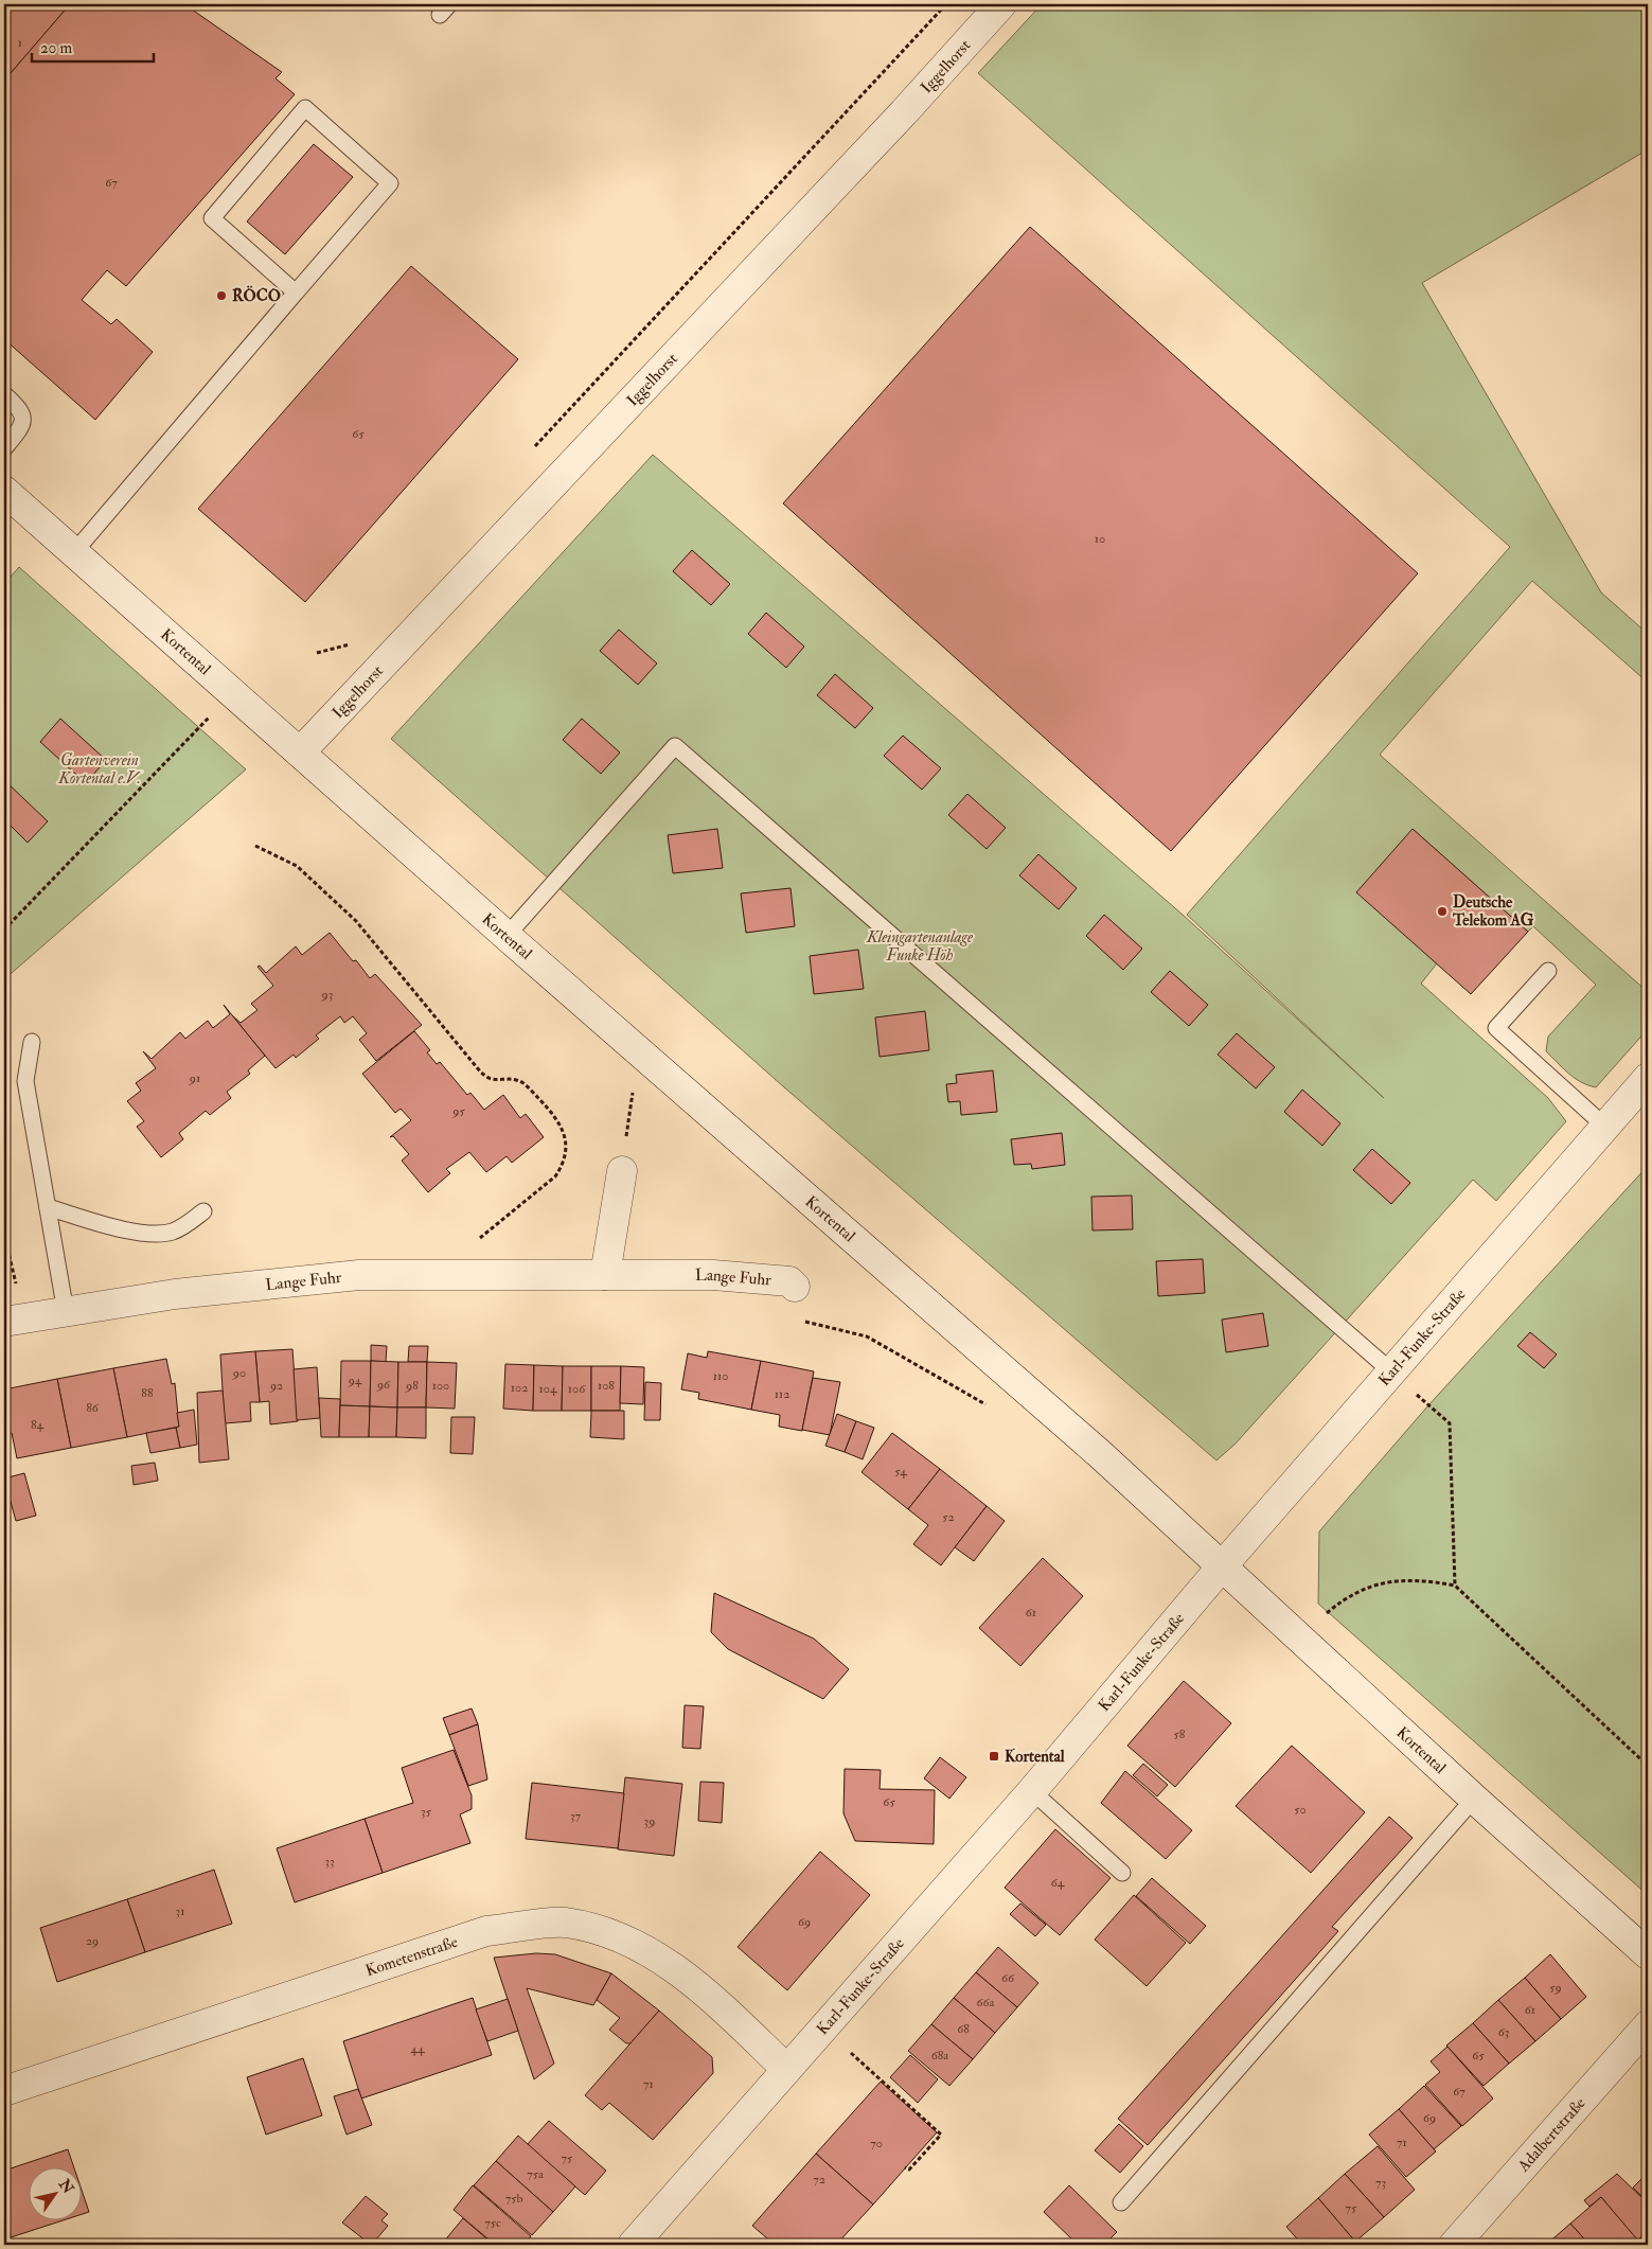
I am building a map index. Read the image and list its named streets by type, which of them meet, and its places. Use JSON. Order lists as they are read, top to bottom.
{
  "streets": {
    "street": [
      "Iggelhorst",
      "Kortental",
      "Lange Fuhr",
      "Karl-Funke-Straße",
      "Kometenstraße",
      "Adalbertstraße"
    ]
  },
  "crossings": [
    ["Iggelhorst", "Kortental"],
    ["Kortental", "Karl-Funke-Straße"],
    ["Karl-Funke-Straße", "Kometenstraße"]
  ],
  "parks": ["Gartenverein Kortental e.V.", "Kleingartenanlage Funke Höh"],
  "places": {
    "other": ["RÖCO", "Deutsche Telekom AG"],
    "transit": ["Kortental"]
  },
  "house_numbers": [
    "1",
    "67",
    "65",
    "10",
    "93",
    "91",
    "95",
    "90",
    "110",
    "94",
    "96",
    "92",
    "98",
    "100",
    "108",
    "102",
    "104",
    "106",
    "88",
    "112",
    "86",
    "84",
    "54",
    "52",
    "61",
    "58",
    "65",
    "50",
    "35",
    "37",
    "39",
    "33",
    "64",
    "31",
    "69",
    "29",
    "66",
    "59",
    "66a",
    "61",
    "68",
    "63",
    "44",
    "68a",
    "65",
    "71",
    "67",
    "69",
    "71",
    "70",
    "75",
    "75a",
    "72",
    "73",
    "75b",
    "75",
    "75c"
  ],
  "scale_bar": "20 m",
  "north": "top right"
}
